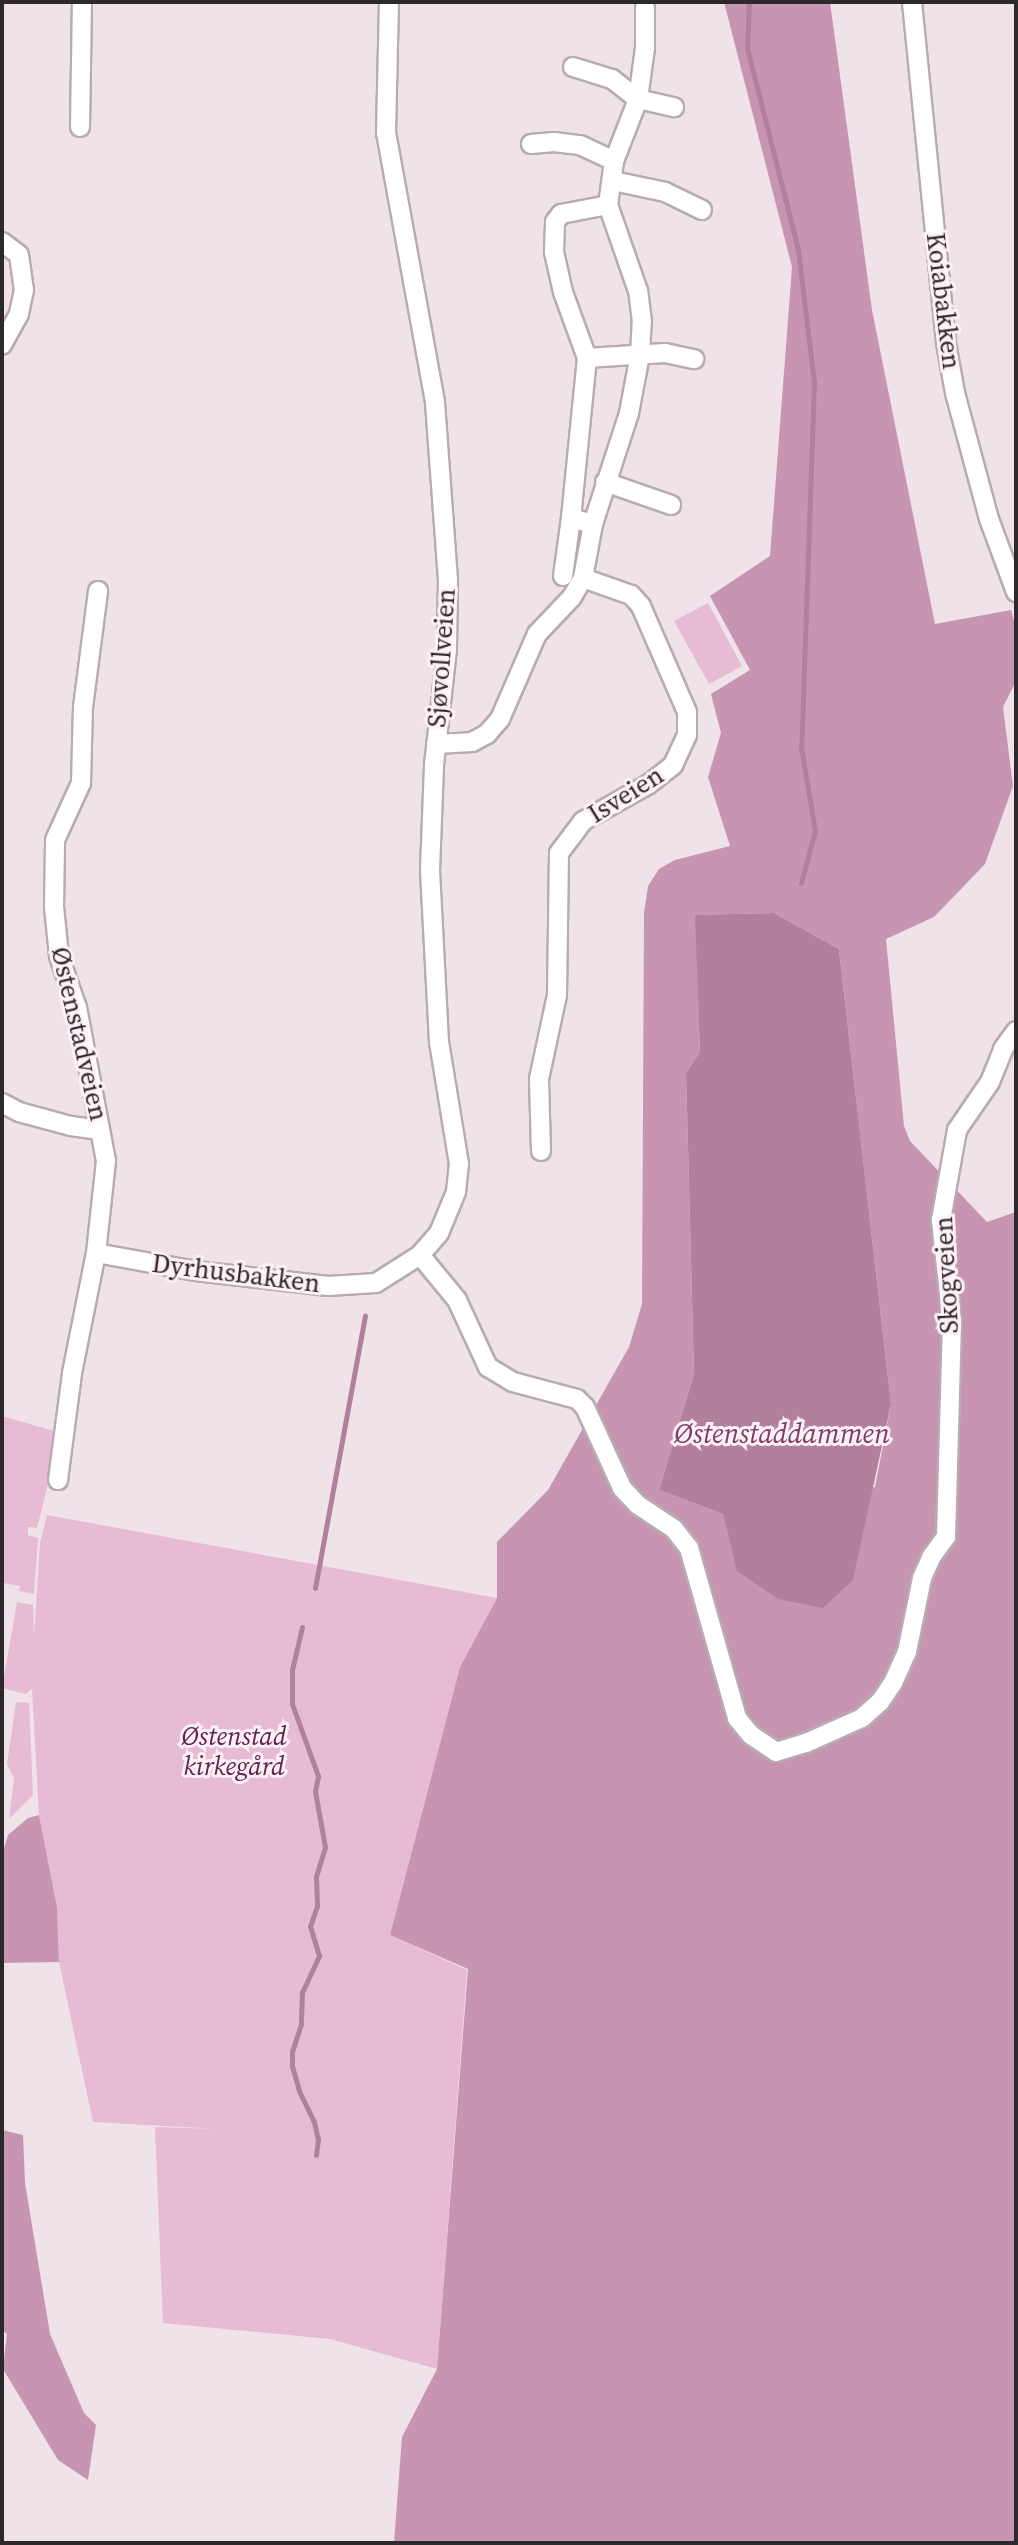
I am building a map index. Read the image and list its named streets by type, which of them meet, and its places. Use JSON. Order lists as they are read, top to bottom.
{
  "streets": {
    "street": [
      "Koiabakken",
      "Sjøvollveien",
      "Isveien",
      "Østenstadveien",
      "Dyrhusbakken",
      "Skogveien"
    ]
  },
  "crossings": [
    ["Sjøvollveien", "Dyrhusbakken"],
    ["Sjøvollveien", "Skogveien"],
    ["Østenstadveien", "Dyrhusbakken"]
  ],
  "water": ["Østenstaddammen"],
  "parks": ["Østenstad kirkegård"]
}
